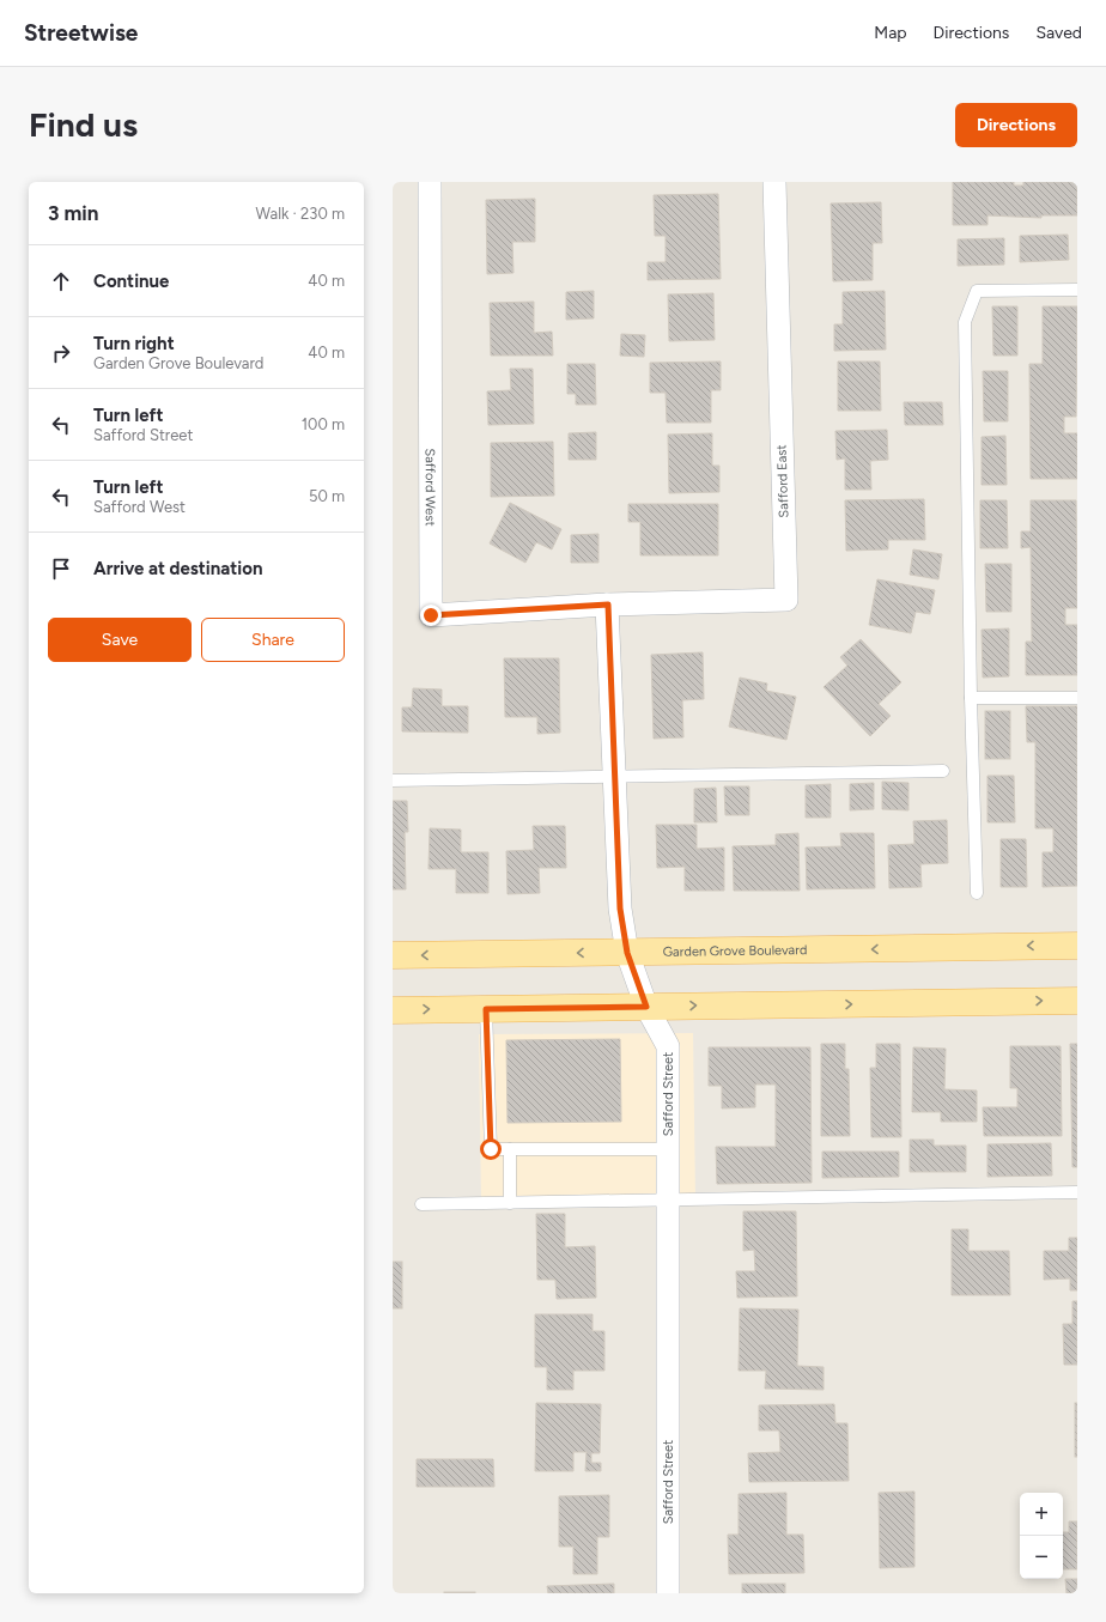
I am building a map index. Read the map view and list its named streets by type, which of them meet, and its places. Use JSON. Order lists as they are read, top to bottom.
{
  "streets": {
    "main road": ["Garden Grove Boulevard"],
    "street": ["Safford East", "Safford West", "Safford Street"]
  },
  "crossings": [
    ["Safford East", "Safford West"],
    ["Safford East", "Safford Street"],
    ["Safford West", "Safford Street"],
    ["Garden Grove Boulevard", "Safford Street"]
  ],
  "page": {
    "header": "Streetwise",
    "nav": ["Map", "Directions", "Saved"],
    "buttons": [
      "Directions",
      ["Save", "Share"]
    ],
    "title": "Find us",
    "heading": ["3 min", "Walk · 230 m"],
    "list": [
      ["Continue", "40 m"],
      ["Turn right", "Garden Grove Boulevard", "40 m"],
      ["Turn left", "Safford Street", "100 m"],
      ["Turn left", "Safford West", "50 m"],
      "Arrive at destination"
    ],
    "map_buttons": ["+", "−"]
  }
}
